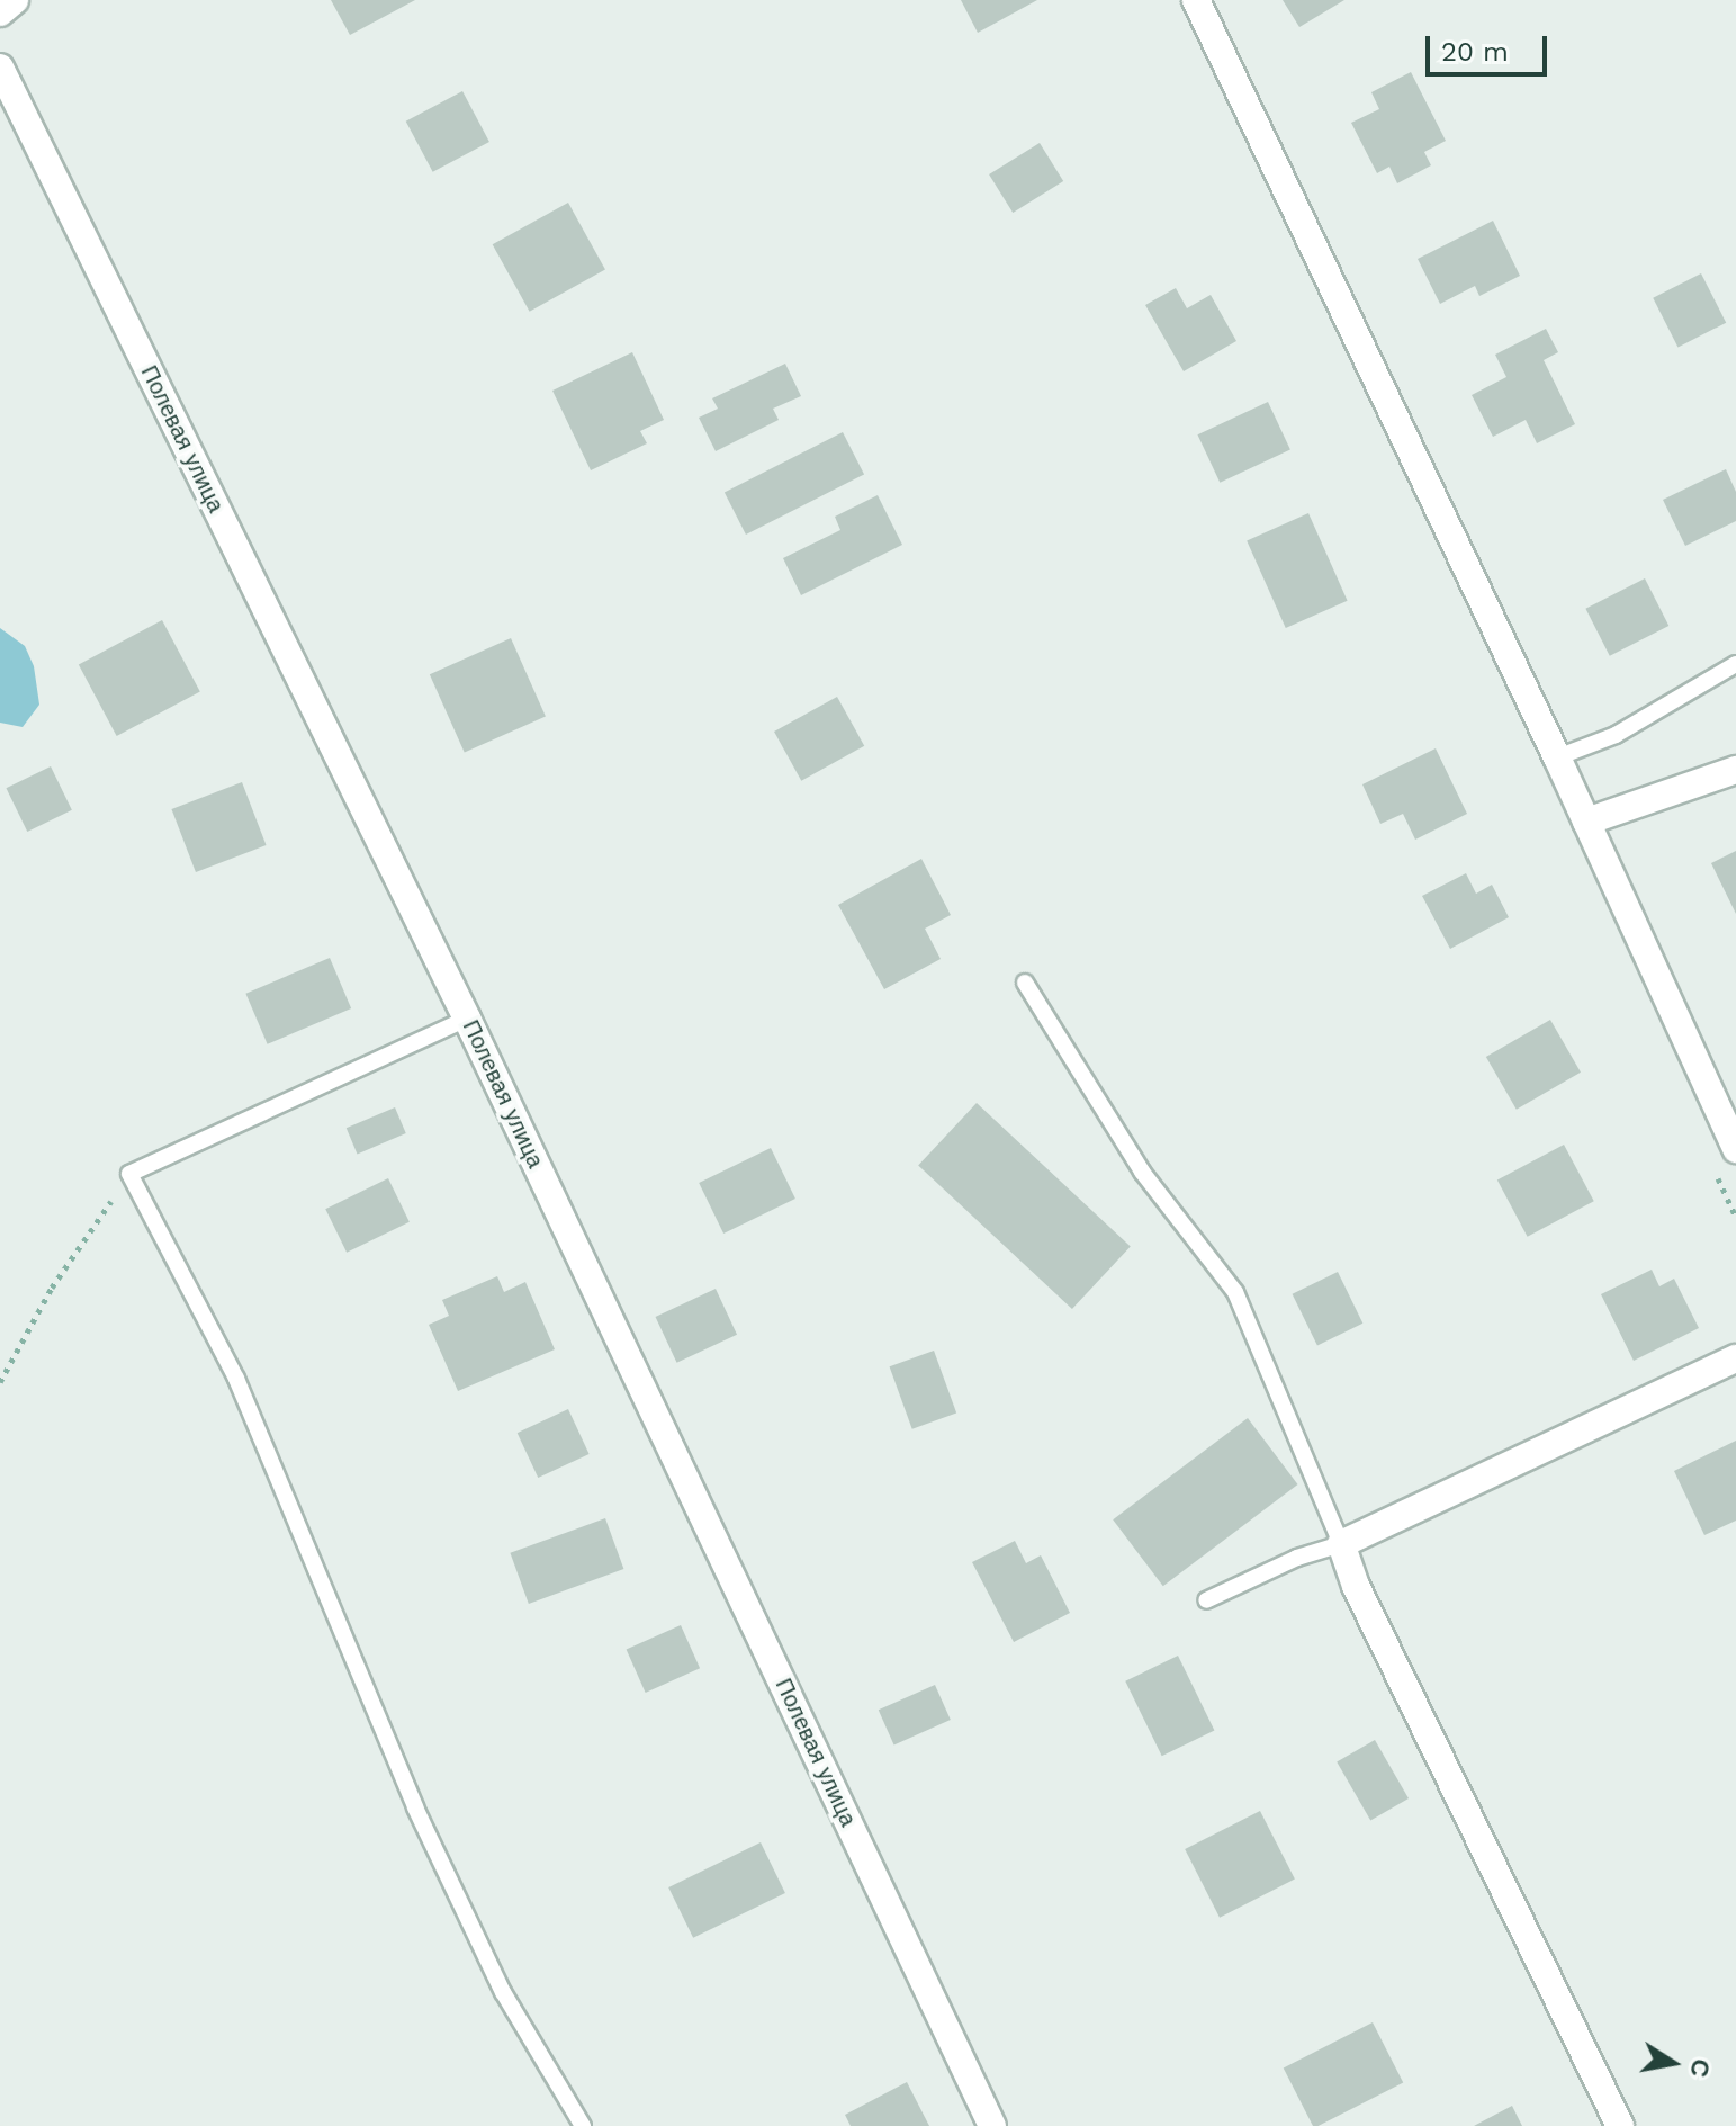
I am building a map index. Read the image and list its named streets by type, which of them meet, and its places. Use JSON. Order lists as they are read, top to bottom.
{
  "streets": {
    "street": ["Полевая улица"]
  },
  "scale_bar": "20 m",
  "north": "right"
}
